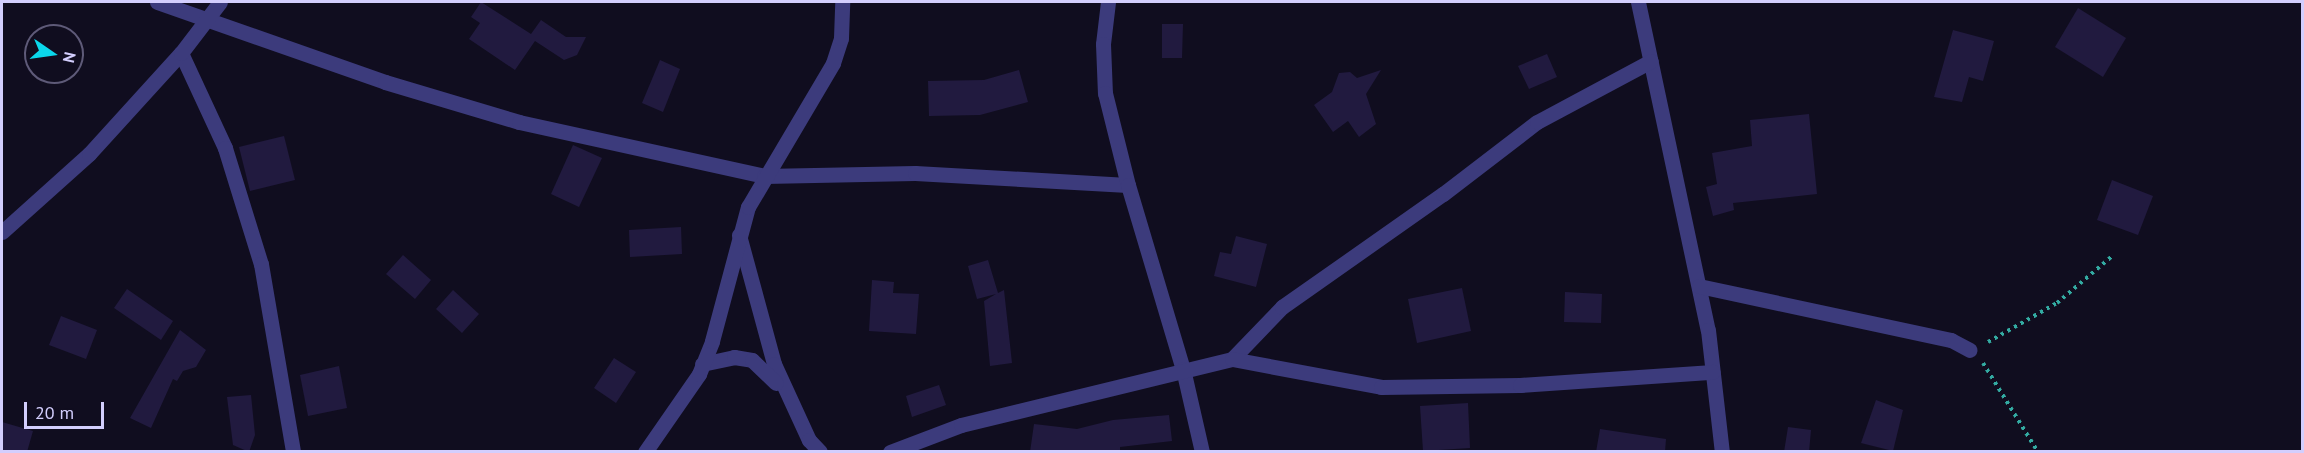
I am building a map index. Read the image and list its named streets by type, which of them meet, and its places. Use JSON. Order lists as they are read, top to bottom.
{
  "scale_bar": "20 m",
  "north": "right"
}
